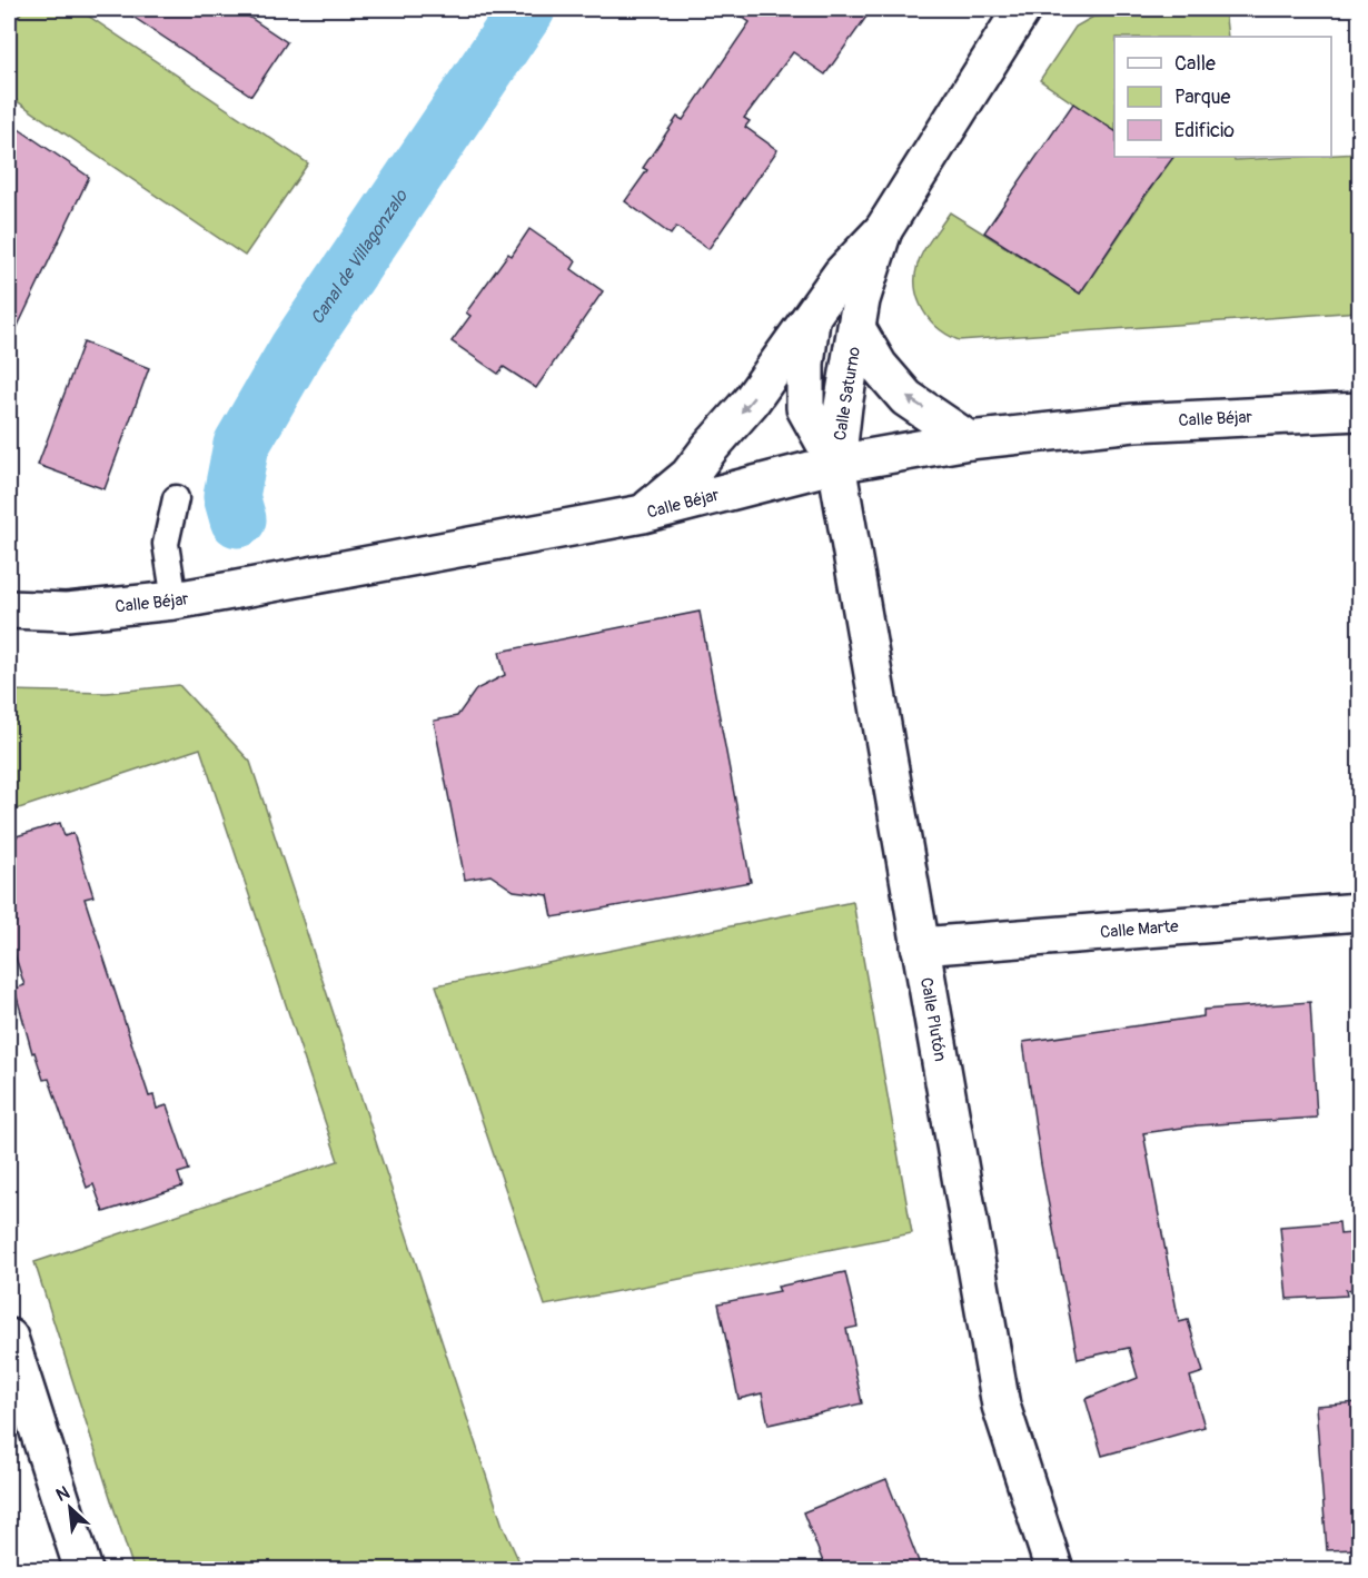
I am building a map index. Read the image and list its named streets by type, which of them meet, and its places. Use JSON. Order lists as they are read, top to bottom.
{
  "streets": {
    "street": [
      "Calle Saturno",
      "Calle Béjar",
      "Calle Marte",
      "Calle Plutón"
    ]
  },
  "crossings": [
    ["Calle Saturno", "Calle Béjar"],
    ["Calle Saturno", "Calle Plutón"],
    ["Calle Béjar", "Calle Plutón"],
    ["Calle Marte", "Calle Plutón"]
  ],
  "water": ["Canal de Villagonzalo"],
  "legend": ["Calle", "Parque", "Edificio"],
  "north": "top left"
}
